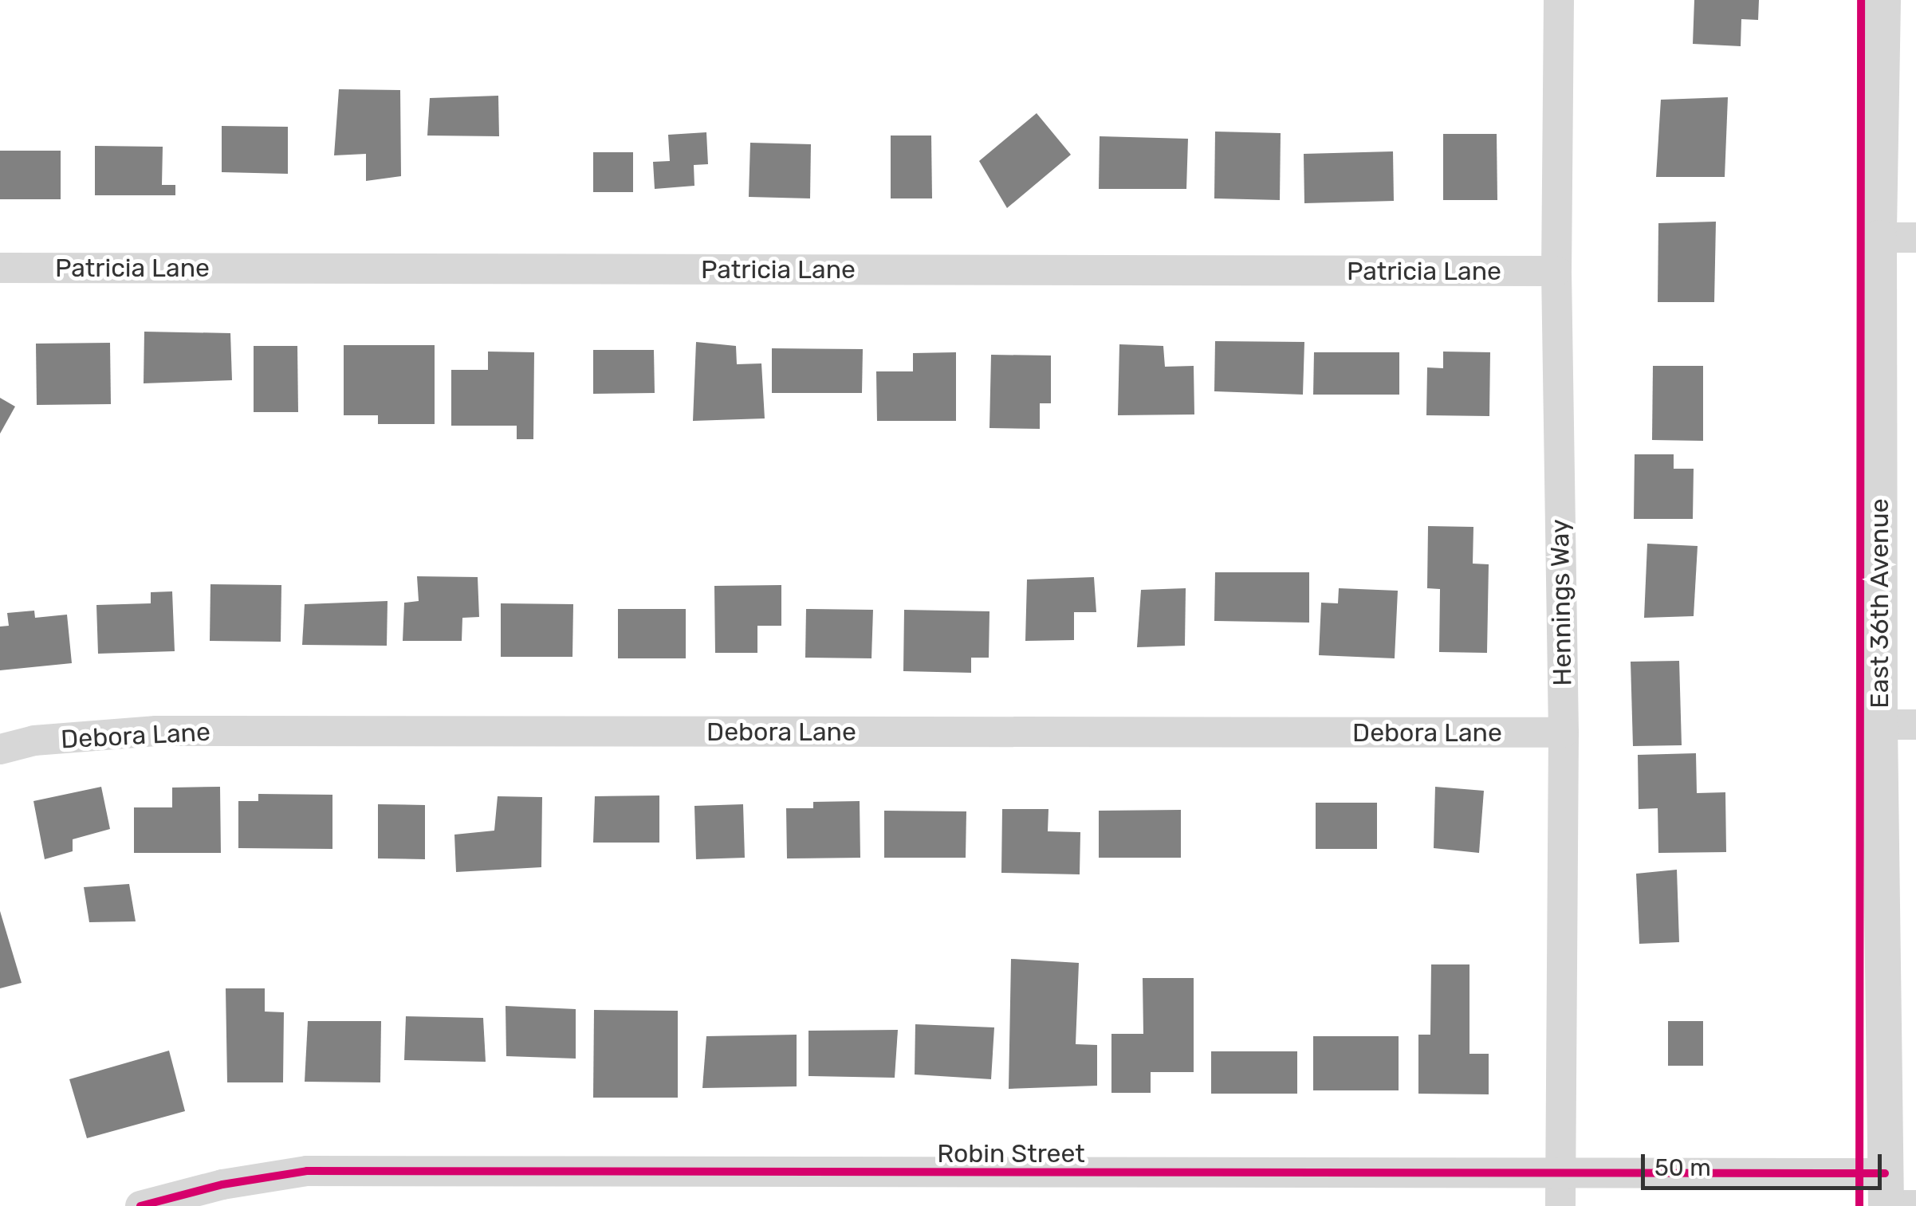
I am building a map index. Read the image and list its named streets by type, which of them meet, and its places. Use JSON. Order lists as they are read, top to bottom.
{
  "streets": {
    "street": [
      "Patricia Lane",
      "Hennings Way",
      "East 36th Avenue",
      "Debora Lane",
      "Robin Street"
    ]
  },
  "crossings": [
    ["Patricia Lane", "Hennings Way"],
    ["Hennings Way", "Debora Lane"],
    ["Hennings Way", "Robin Street"],
    ["East 36th Avenue", "Robin Street"]
  ],
  "scale_bar": "50 m"
}
